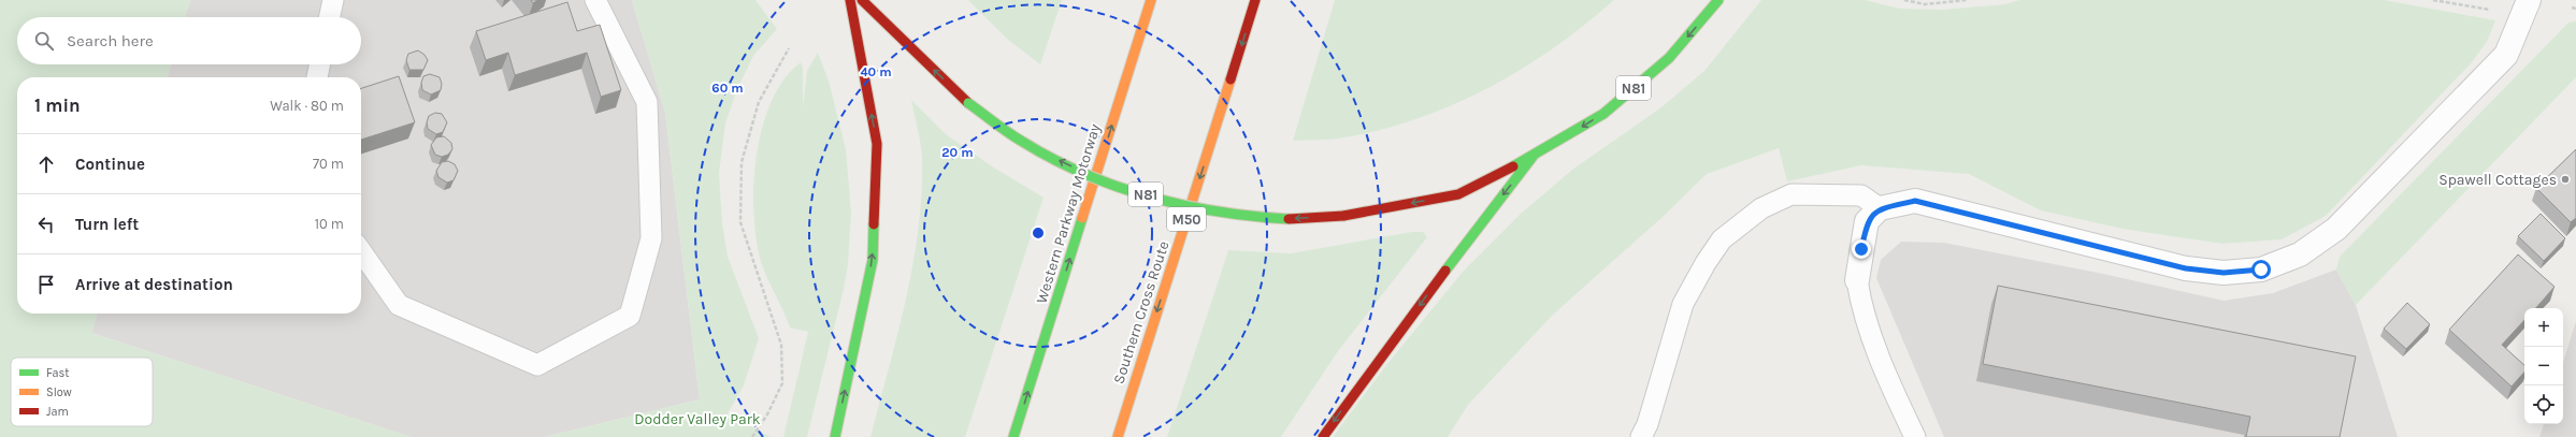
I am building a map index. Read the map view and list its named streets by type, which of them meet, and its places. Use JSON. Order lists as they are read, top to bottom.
{
  "streets": {
    "main road": [
      "N81",
      "Western Parkway Motorway",
      "M50",
      "Southern Cross Route"
    ]
  },
  "one_way": ["Western Parkway Motorway", "Southern Cross Route"],
  "parks": ["Dodder Valley Park"],
  "places": ["Spawell Cottages"],
  "legend": ["Fast", "Slow", "Jam"],
  "page": {
    "search": "Search here",
    "heading": ["1 min", "Walk · 80 m"],
    "list": [
      ["Continue", "70 m"],
      ["Turn left", "10 m"],
      "Arrive at destination"
    ],
    "map_buttons": ["+", "−"]
  },
  "rings": ["40 m", "60 m", "20 m"]
}
